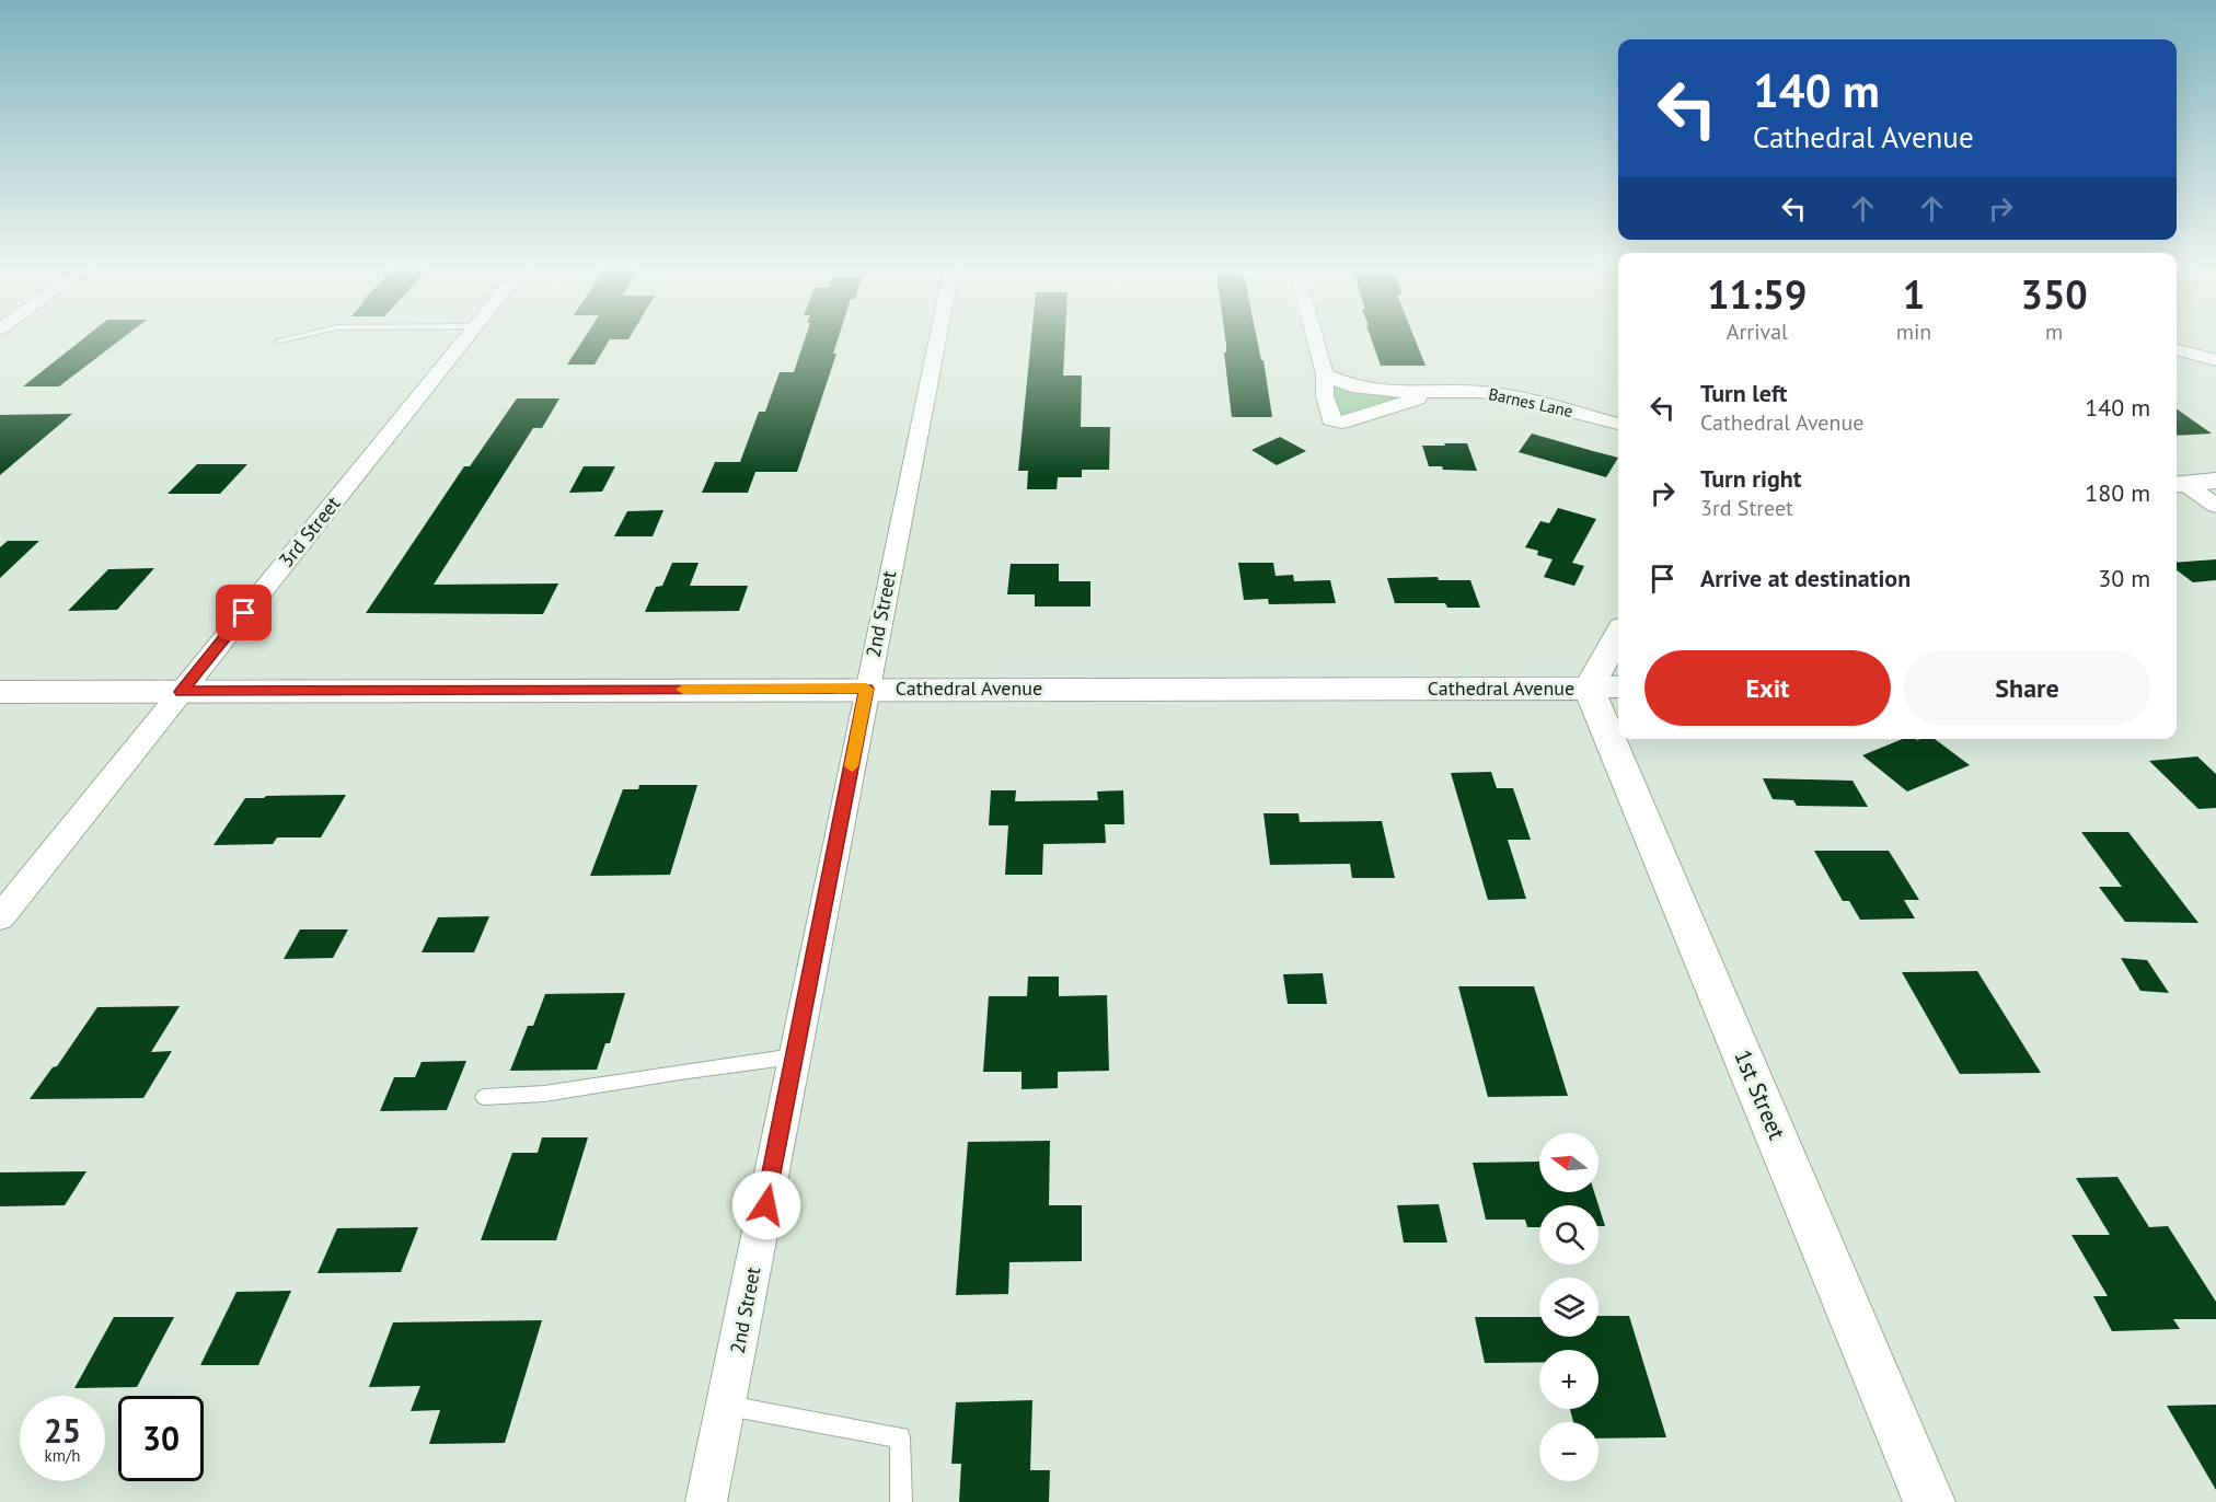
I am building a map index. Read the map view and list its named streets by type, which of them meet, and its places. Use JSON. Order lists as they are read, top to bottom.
{
  "streets": {
    "street": [
      "Barnes Lane",
      "3rd Street",
      "2nd Street",
      "Cathedral Avenue",
      "1st Street"
    ]
  },
  "crossings": [
    ["3rd Street", "Cathedral Avenue"],
    ["2nd Street", "Cathedral Avenue"],
    ["Cathedral Avenue", "1st Street"]
  ],
  "north": "left",
  "page": {
    "turn": ["140 m", "Cathedral Avenue"],
    "eta": [
      "11:59",
      "Arrival",
      "1",
      "min",
      "350",
      "m"
    ],
    "list": [
      {
        "name": "Turn left",
        "note": "Cathedral Avenue",
        "value": "140 m"
      },
      {
        "name": "Turn right",
        "note": "3rd Street",
        "value": "180 m"
      },
      {
        "name": "Arrive at destination",
        "value": "30 m"
      }
    ],
    "buttons": ["Exit", "Share"],
    "map_buttons": ["+", "−"],
    "speed": "25 km/h",
    "limit": "30"
  }
}
